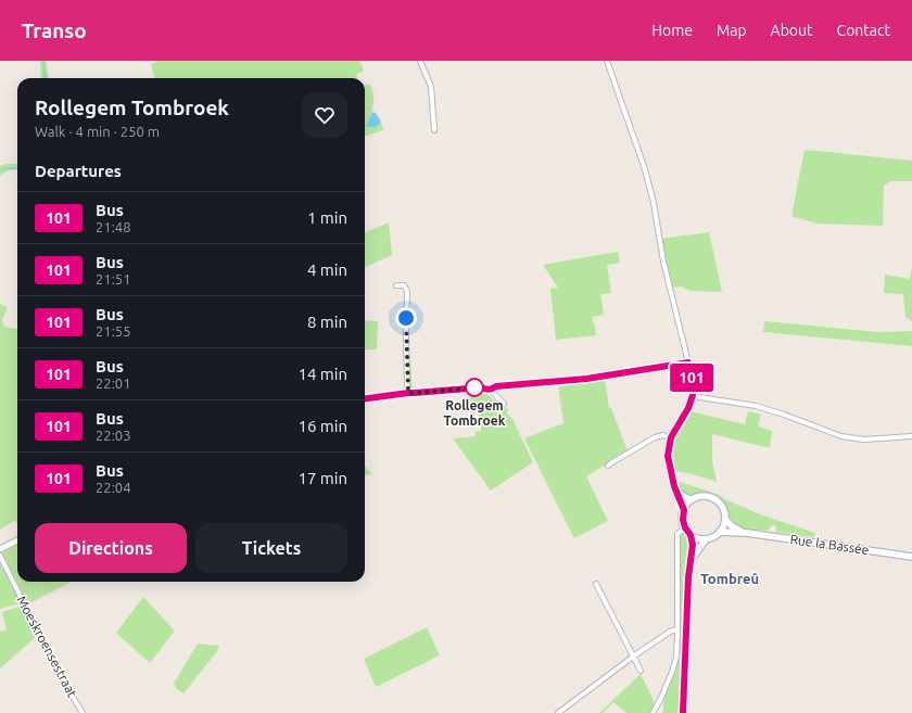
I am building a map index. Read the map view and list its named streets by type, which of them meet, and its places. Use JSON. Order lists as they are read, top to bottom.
{
  "streets": {
    "main road": ["Rue la Bassée"],
    "street": ["Moeskroensestraat"]
  },
  "districts": ["Tombreû"],
  "places": ["Rollegem Tombroek"],
  "lines": ["bus line 101"],
  "page": {
    "header": "Transo",
    "nav": [
      "Home",
      "Map",
      "About",
      "Contact"
    ],
    "on_map": "101",
    "heading": [
      ["Rollegem Tombroek", "Walk · 4 min · 250 m"],
      "Departures"
    ],
    "list": [
      {
        "mark": "101",
        "name": "Bus",
        "note": "21:48",
        "value": "1 min"
      },
      {
        "mark": "101",
        "name": "Bus",
        "note": "21:51",
        "value": "4 min"
      },
      {
        "mark": "101",
        "name": "Bus",
        "note": "21:55",
        "value": "8 min"
      },
      {
        "mark": "101",
        "name": "Bus",
        "note": "22:01",
        "value": "14 min"
      },
      {
        "mark": "101",
        "name": "Bus",
        "note": "22:03",
        "value": "16 min"
      },
      {
        "mark": "101",
        "name": "Bus",
        "note": "22:04",
        "value": "17 min"
      }
    ],
    "buttons": ["Directions", "Tickets"]
  }
}
